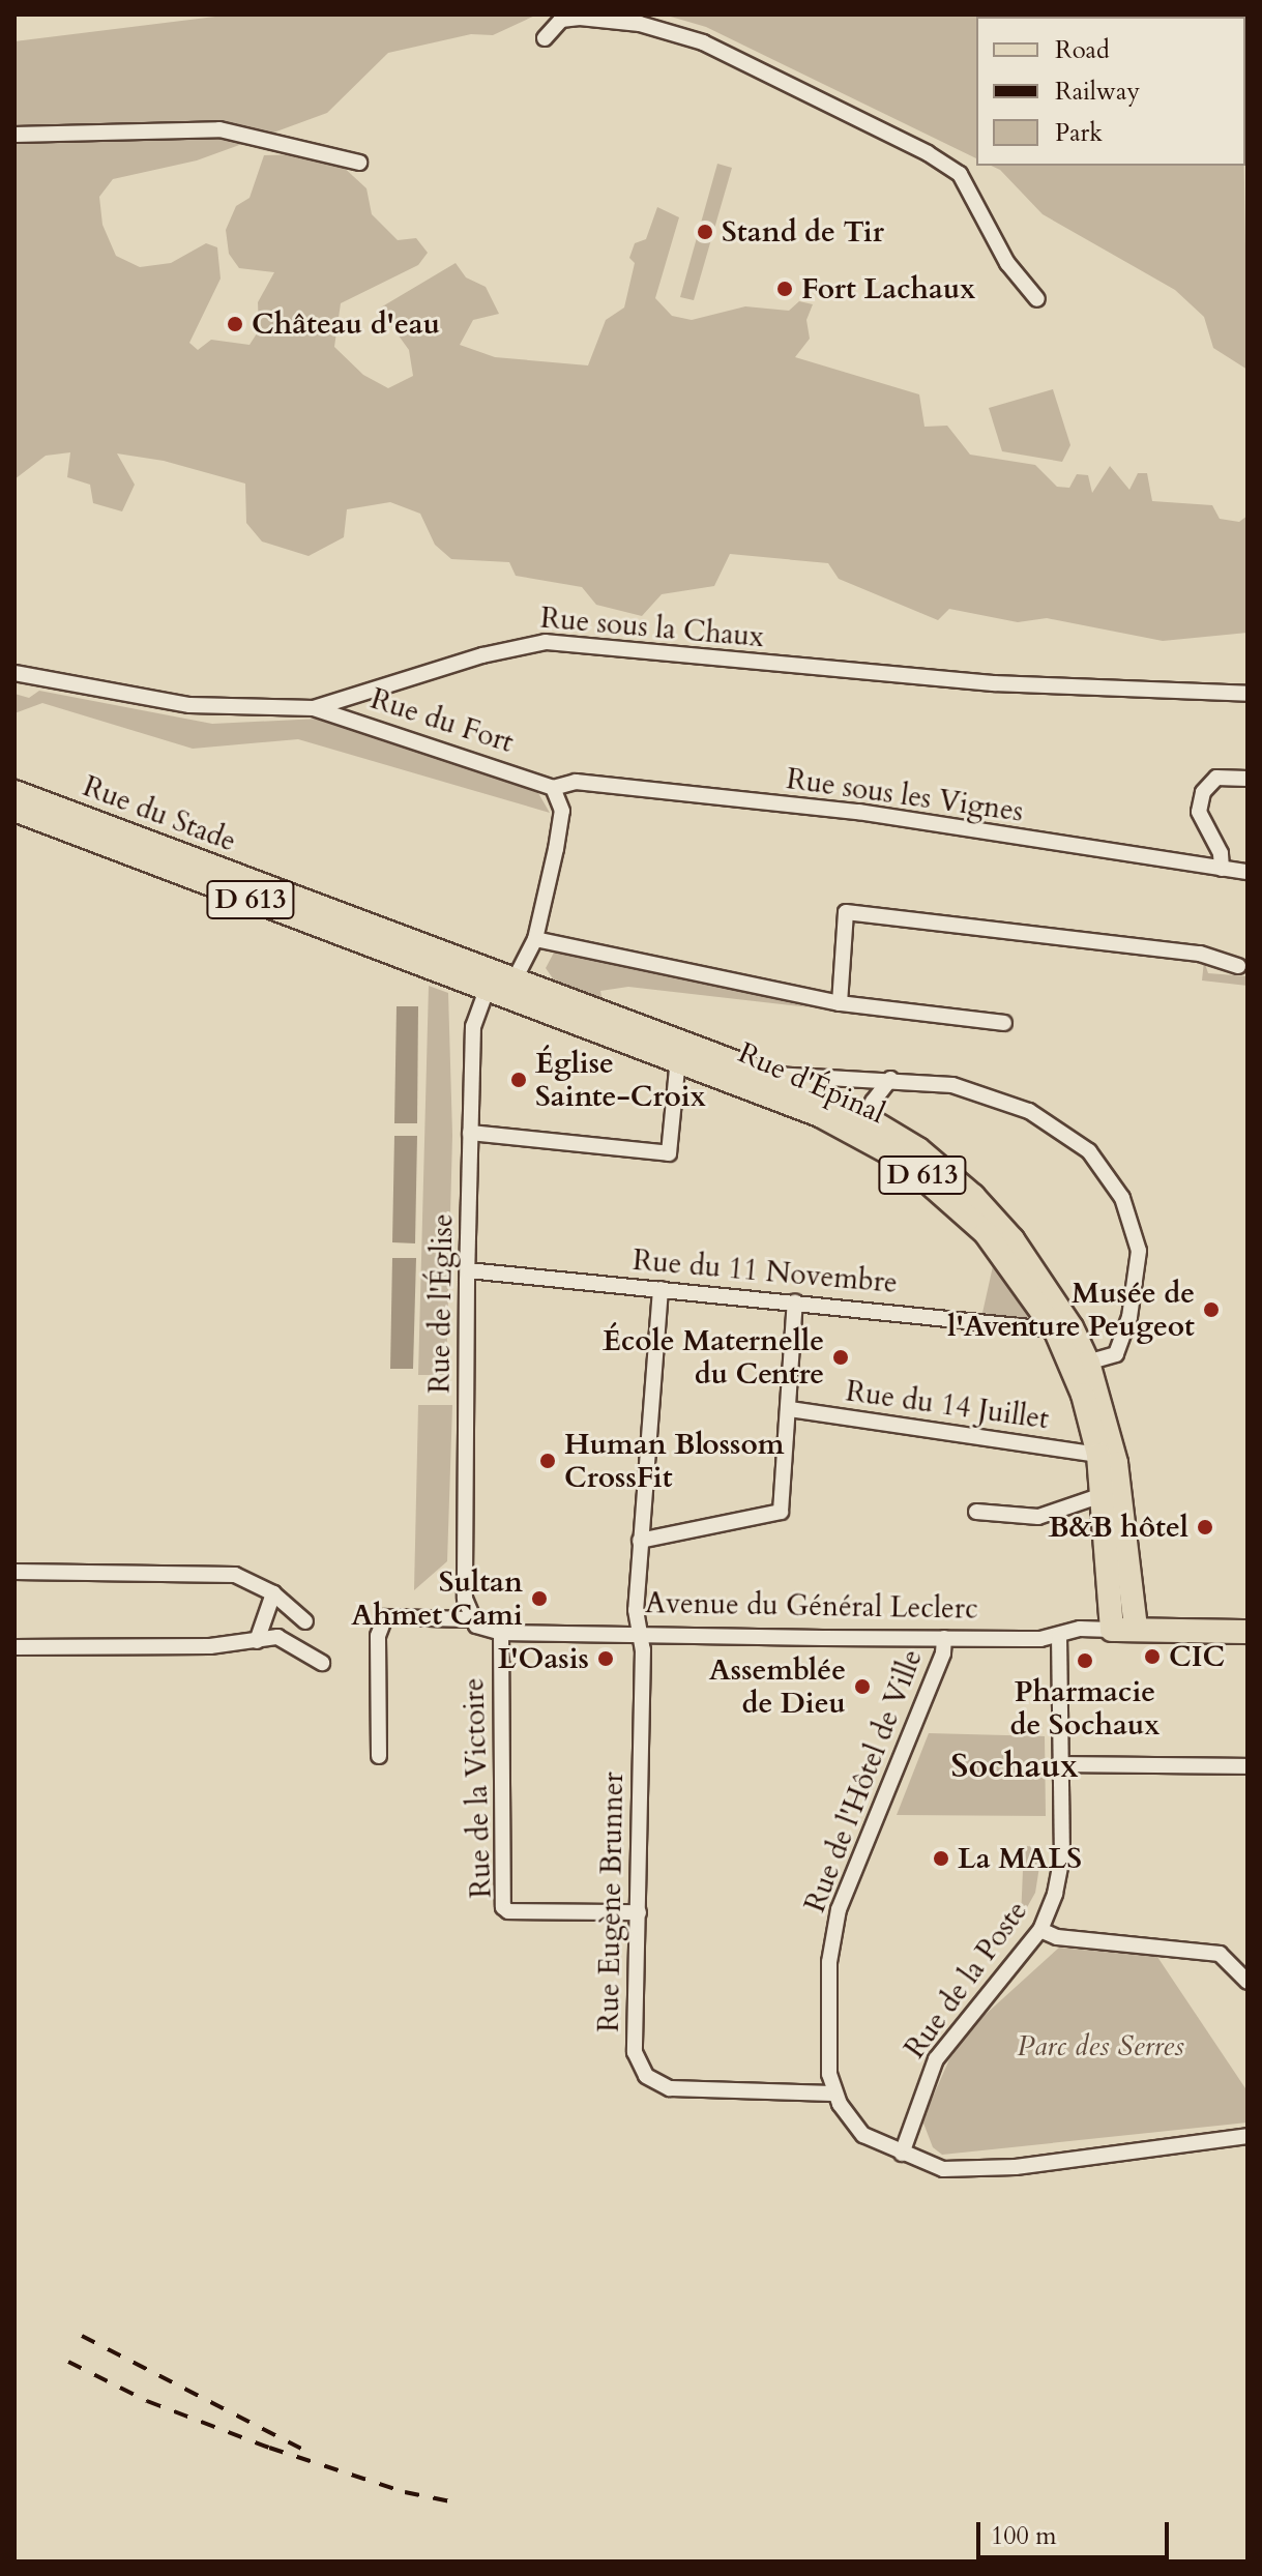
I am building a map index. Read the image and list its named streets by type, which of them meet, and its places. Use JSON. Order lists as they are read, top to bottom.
{
  "streets": {
    "main road": [
      "Rue du Stade",
      "D 613",
      "Rue d'Épinal",
      "Avenue du Général Leclerc"
    ],
    "street": [
      "Rue sous la Chaux",
      "Rue du Fort",
      "Rue sous les Vignes",
      "Rue du 11 Novembre",
      "Rue de l'Église",
      "Rue du 14 Juillet",
      "Rue de l'Hôtel de Ville",
      "Rue de la Victoire",
      "Rue Eugène Brunner",
      "Rue de la Poste"
    ]
  },
  "crossings": [
    ["Rue sous la Chaux", "Rue du Fort"],
    ["Rue du Fort", "Rue sous les Vignes"],
    ["Rue du Stade", "Rue d'Épinal"],
    ["Rue du Stade", "Rue de l'Église"],
    ["Rue d'Épinal", "Rue du 11 Novembre"],
    ["Rue d'Épinal", "Rue de l'Église"],
    ["Rue d'Épinal", "Rue du 14 Juillet"],
    ["Rue d'Épinal", "Avenue du Général Leclerc"],
    ["Rue du 11 Novembre", "Rue de l'Église"],
    ["Rue du 11 Novembre", "Rue Eugène Brunner"],
    ["Rue de l'Église", "Avenue du Général Leclerc"],
    ["Avenue du Général Leclerc", "Rue de l'Hôtel de Ville"],
    ["Avenue du Général Leclerc", "Rue de la Victoire"],
    ["Avenue du Général Leclerc", "Rue Eugène Brunner"],
    ["Avenue du Général Leclerc", "Rue de la Poste"],
    ["Rue de l'Hôtel de Ville", "Rue Eugène Brunner"],
    ["Rue de la Victoire", "Rue Eugène Brunner"]
  ],
  "districts": ["Sochaux"],
  "parks": ["Parc des Serres"],
  "places": [
    "Stand de Tir",
    "Fort Lachaux",
    "Château d'eau",
    "Église Sainte-Croix",
    "Musée de l'Aventure Peugeot",
    "École Maternelle du Centre",
    "Human Blossom CrossFit",
    "B&B hôtel",
    "Sultan Ahmet Cami",
    "CIC",
    "L'Oasis",
    "Pharmacie de Sochaux",
    "Assemblée de Dieu",
    "La MALS"
  ],
  "legend": ["Road", "Railway", "Park"],
  "scale_bar": "100 m"
}
